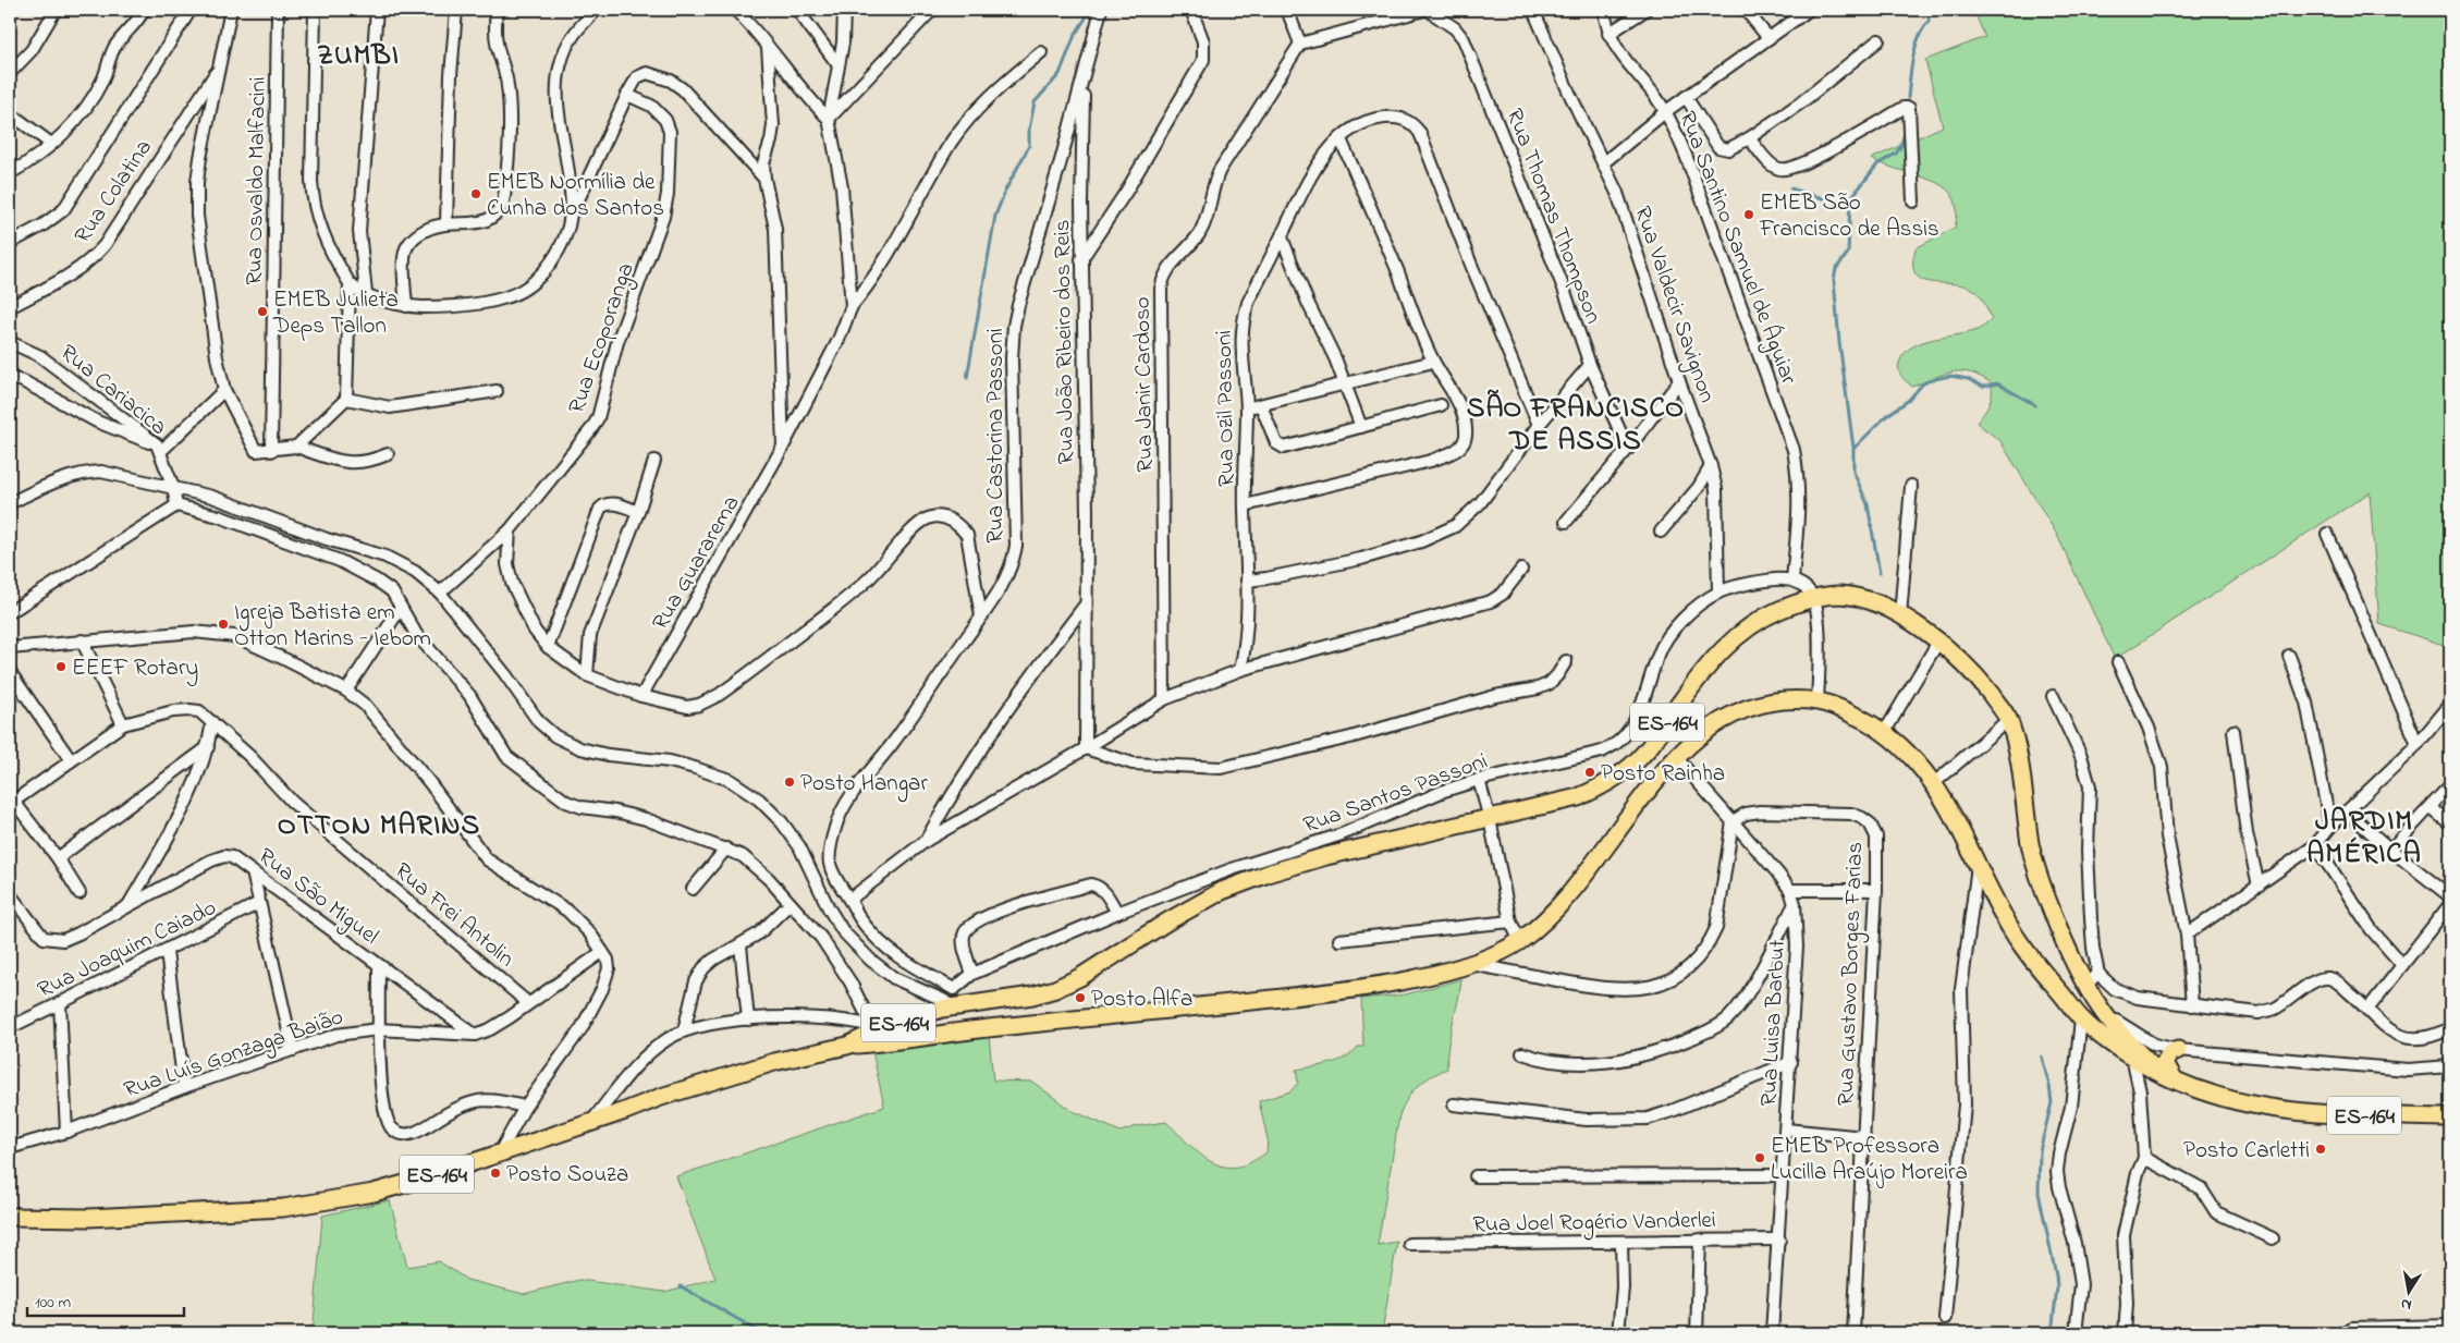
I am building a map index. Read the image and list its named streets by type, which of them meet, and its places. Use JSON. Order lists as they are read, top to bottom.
{
  "streets": {
    "highway": ["ES-164"],
    "street": [
      "Rua Osvaldo Malfacini",
      "Rua Colatina",
      "Rua Thomas Thompson",
      "Rua Santino Samuel de Águiar",
      "Rua Valdecir Savignon",
      "Rua Ecoporanga",
      "Rua João Ribeiro dos Reis",
      "Rua Janir Cardoso",
      "Rua Cariacica",
      "Rua Ozil Passoni",
      "Rua Castorina Passoni",
      "Rua Guararema",
      "Rua Santos Passoni",
      "Rua São Miguel",
      "Rua Frei Antolin",
      "Rua Joaquim Caiado",
      "Rua Gustavo Borges Farias",
      "Rua Luisa Barbut",
      "Rua Luís Gonzaga Baião",
      "Rua Joel Rogério Vanderlei"
    ]
  },
  "crossings": [
    ["Rua Santino Samuel de Águiar", "Rua Santos Passoni"],
    ["Rua Valdecir Savignon", "Rua Santos Passoni"],
    ["Rua João Ribeiro dos Reis", "Rua Castorina Passoni"],
    ["Rua Castorina Passoni", "ES-164"],
    ["Rua Castorina Passoni", "Rua Santos Passoni"],
    ["ES-164", "Rua Santos Passoni"],
    ["ES-164", "Rua Luisa Barbut"],
    ["Rua São Miguel", "Rua Luís Gonzaga Baião"],
    ["Rua Gustavo Borges Farias", "Rua Luisa Barbut"],
    ["Rua Luisa Barbut", "Rua Joel Rogério Vanderlei"]
  ],
  "districts": [
    "ZUMBI",
    "SÃO FRANCISCO DE ASSIS",
    "JARDIM AMÉRICA",
    "OTTON MARINS"
  ],
  "places": [
    "EMEB Normília de Cunha dos Santos",
    "EMEB São Francisco de Assis",
    "EMEB Julieta Deps Tallon",
    "Igreja Batista em Otton Marins - Iebom",
    "EEEF Rotary",
    "Posto Rainha",
    "Posto Hangar",
    "Posto Alfa",
    "Posto Carletti",
    "EMEB Professora Lucilla Araújo Moreira",
    "Posto Souza"
  ],
  "scale_bar": "100 m",
  "north": "bottom"
}
